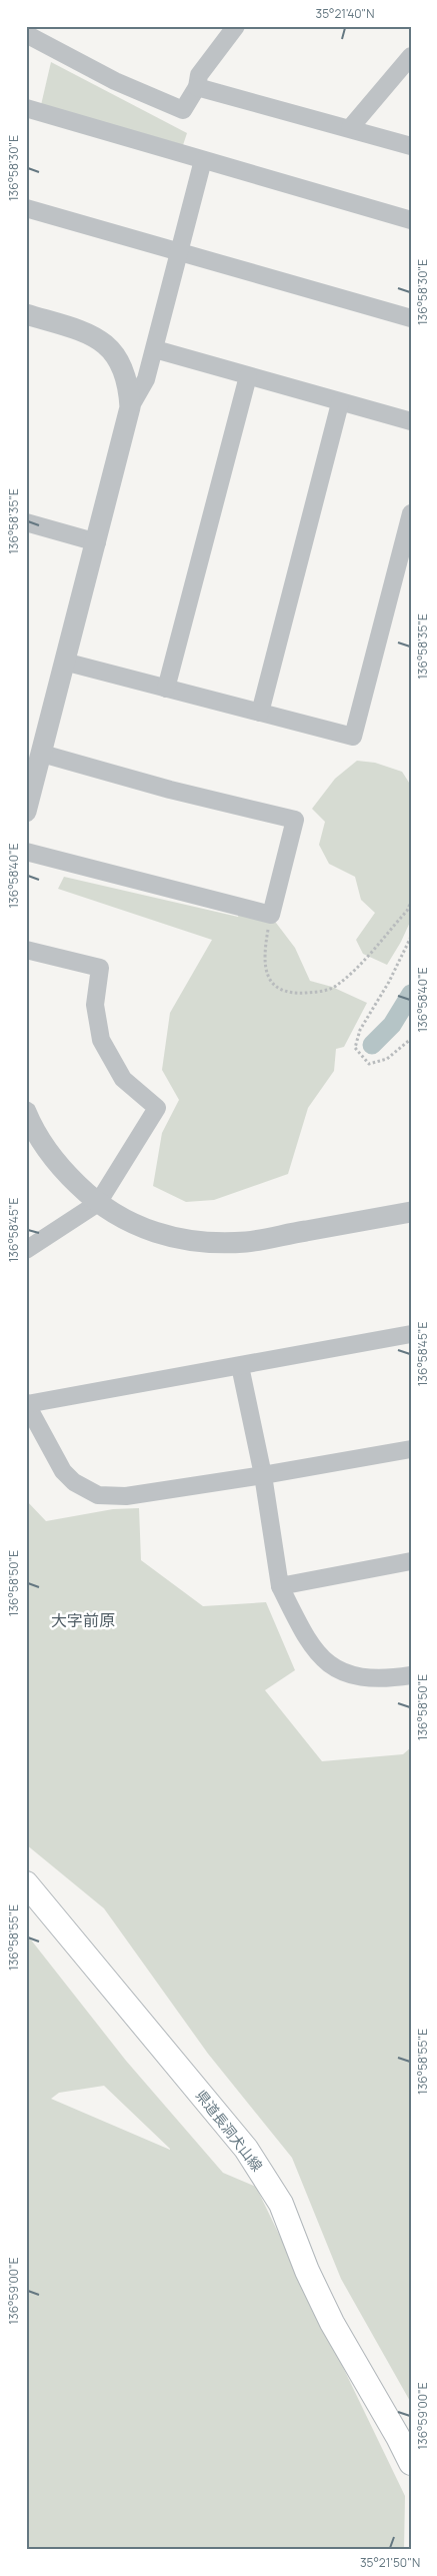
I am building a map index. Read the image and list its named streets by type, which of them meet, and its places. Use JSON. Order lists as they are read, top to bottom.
{
  "streets": {
    "main road": ["県道長洞犬山線"]
  },
  "districts": ["大字前原"],
  "coordinates": [
    "35°21'40\"N",
    "136°58'30\"E",
    "136°58'35\"E",
    "136°58'40\"E",
    "136°58'45\"E",
    "136°58'50\"E",
    "136°58'55\"E",
    "136°59'00\"E",
    "35°21'50\"N"
  ]
}
